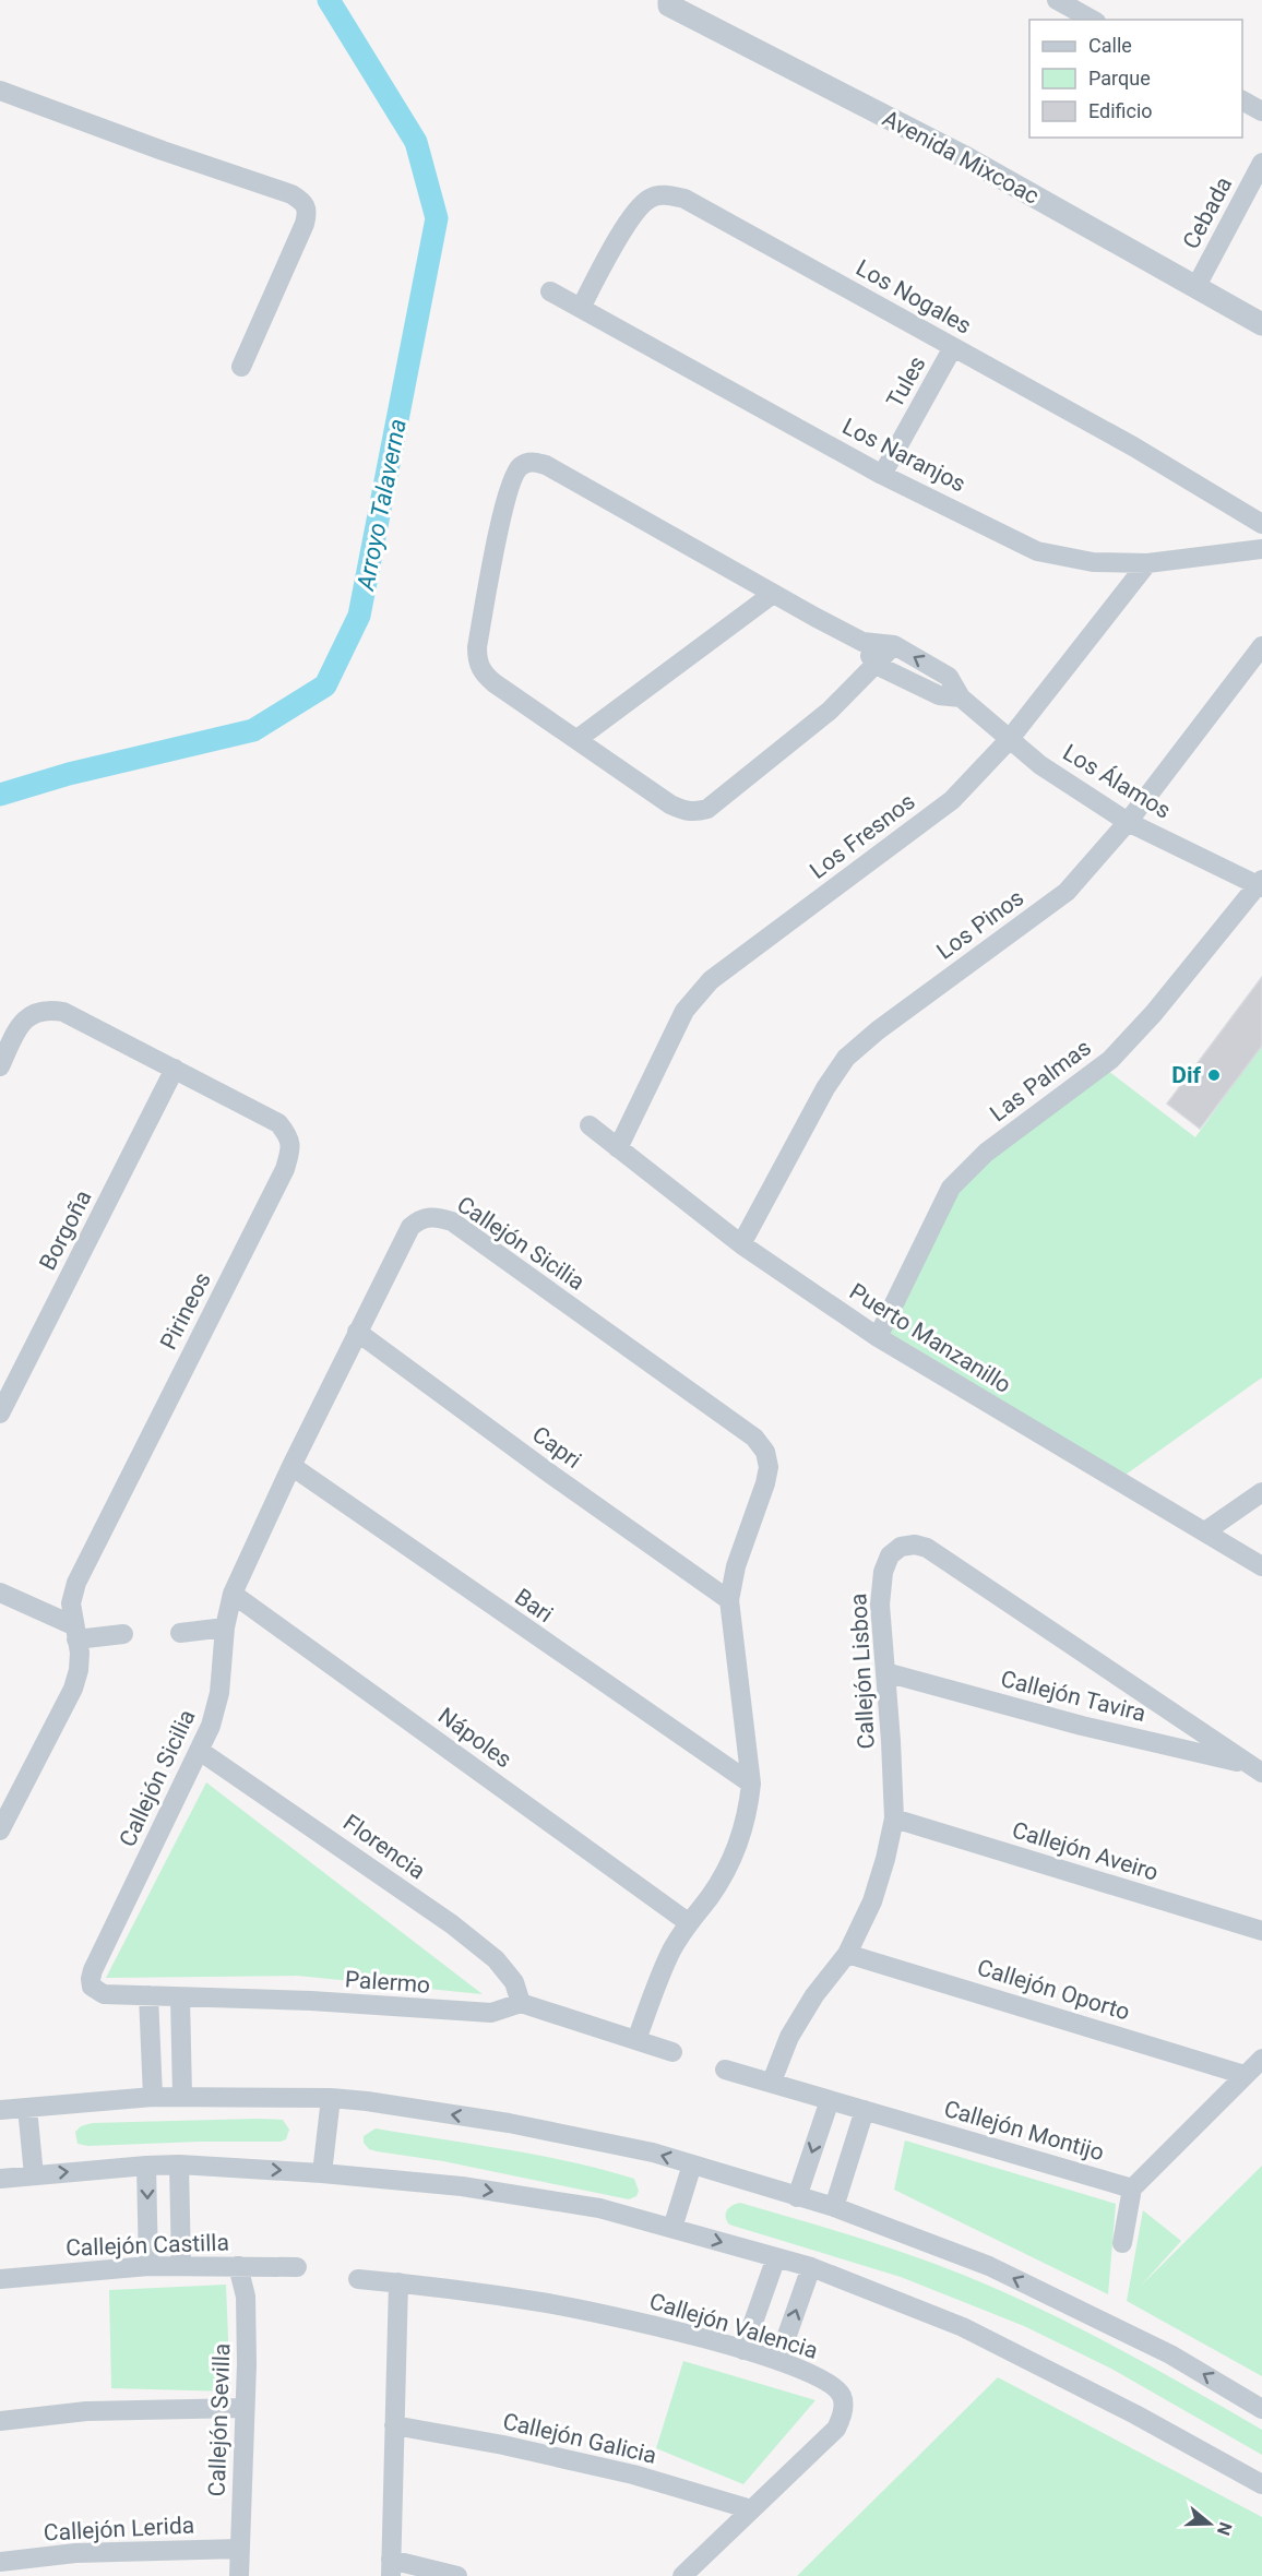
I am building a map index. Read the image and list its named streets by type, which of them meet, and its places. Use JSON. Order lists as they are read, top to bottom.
{
  "streets": {
    "street": [
      "Avenida Mixcoac",
      "Cebada",
      "Los Nogales",
      "Tules",
      "Los Naranjos",
      "Los Álamos",
      "Los Fresnos",
      "Los Pinos",
      "Las Palmas",
      "Borgoña",
      "Callejón Sicilia",
      "Pirineos",
      "Puerto Manzanillo",
      "Capri",
      "Bari",
      "Callejón Lisboa",
      "Callejón Tavira",
      "Nápoles",
      "Florencia",
      "Callejón Aveiro",
      "Palermo",
      "Callejón Oporto",
      "Callejón Montijo",
      "Callejón Castilla",
      "Callejón Valencia",
      "Callejón Sevilla",
      "Callejón Galicia",
      "Callejón Lerida"
    ]
  },
  "crossings": [
    ["Avenida Mixcoac", "Cebada"],
    ["Los Nogales", "Tules"],
    ["Los Nogales", "Los Naranjos"],
    ["Tules", "Los Naranjos"],
    ["Los Naranjos", "Los Fresnos"],
    ["Los Álamos", "Los Fresnos"],
    ["Los Álamos", "Los Pinos"],
    ["Los Álamos", "Las Palmas"],
    ["Los Fresnos", "Puerto Manzanillo"],
    ["Los Pinos", "Puerto Manzanillo"],
    ["Las Palmas", "Puerto Manzanillo"],
    ["Borgoña", "Pirineos"],
    ["Callejón Sicilia", "Capri"],
    ["Callejón Sicilia", "Bari"],
    ["Callejón Sicilia", "Nápoles"],
    ["Callejón Sicilia", "Florencia"],
    ["Callejón Sicilia", "Palermo"],
    ["Callejón Lisboa", "Callejón Tavira"],
    ["Callejón Lisboa", "Callejón Aveiro"],
    ["Callejón Lisboa", "Callejón Oporto"],
    ["Callejón Lisboa", "Callejón Montijo"],
    ["Florencia", "Palermo"],
    ["Callejón Castilla", "Callejón Sevilla"],
    ["Callejón Valencia", "Callejón Galicia"],
    ["Callejón Sevilla", "Callejón Lerida"]
  ],
  "water": ["Arroyo Talaverna"],
  "places": ["Dif"],
  "legend": ["Calle", "Parque", "Edificio"],
  "north": "right"
}
